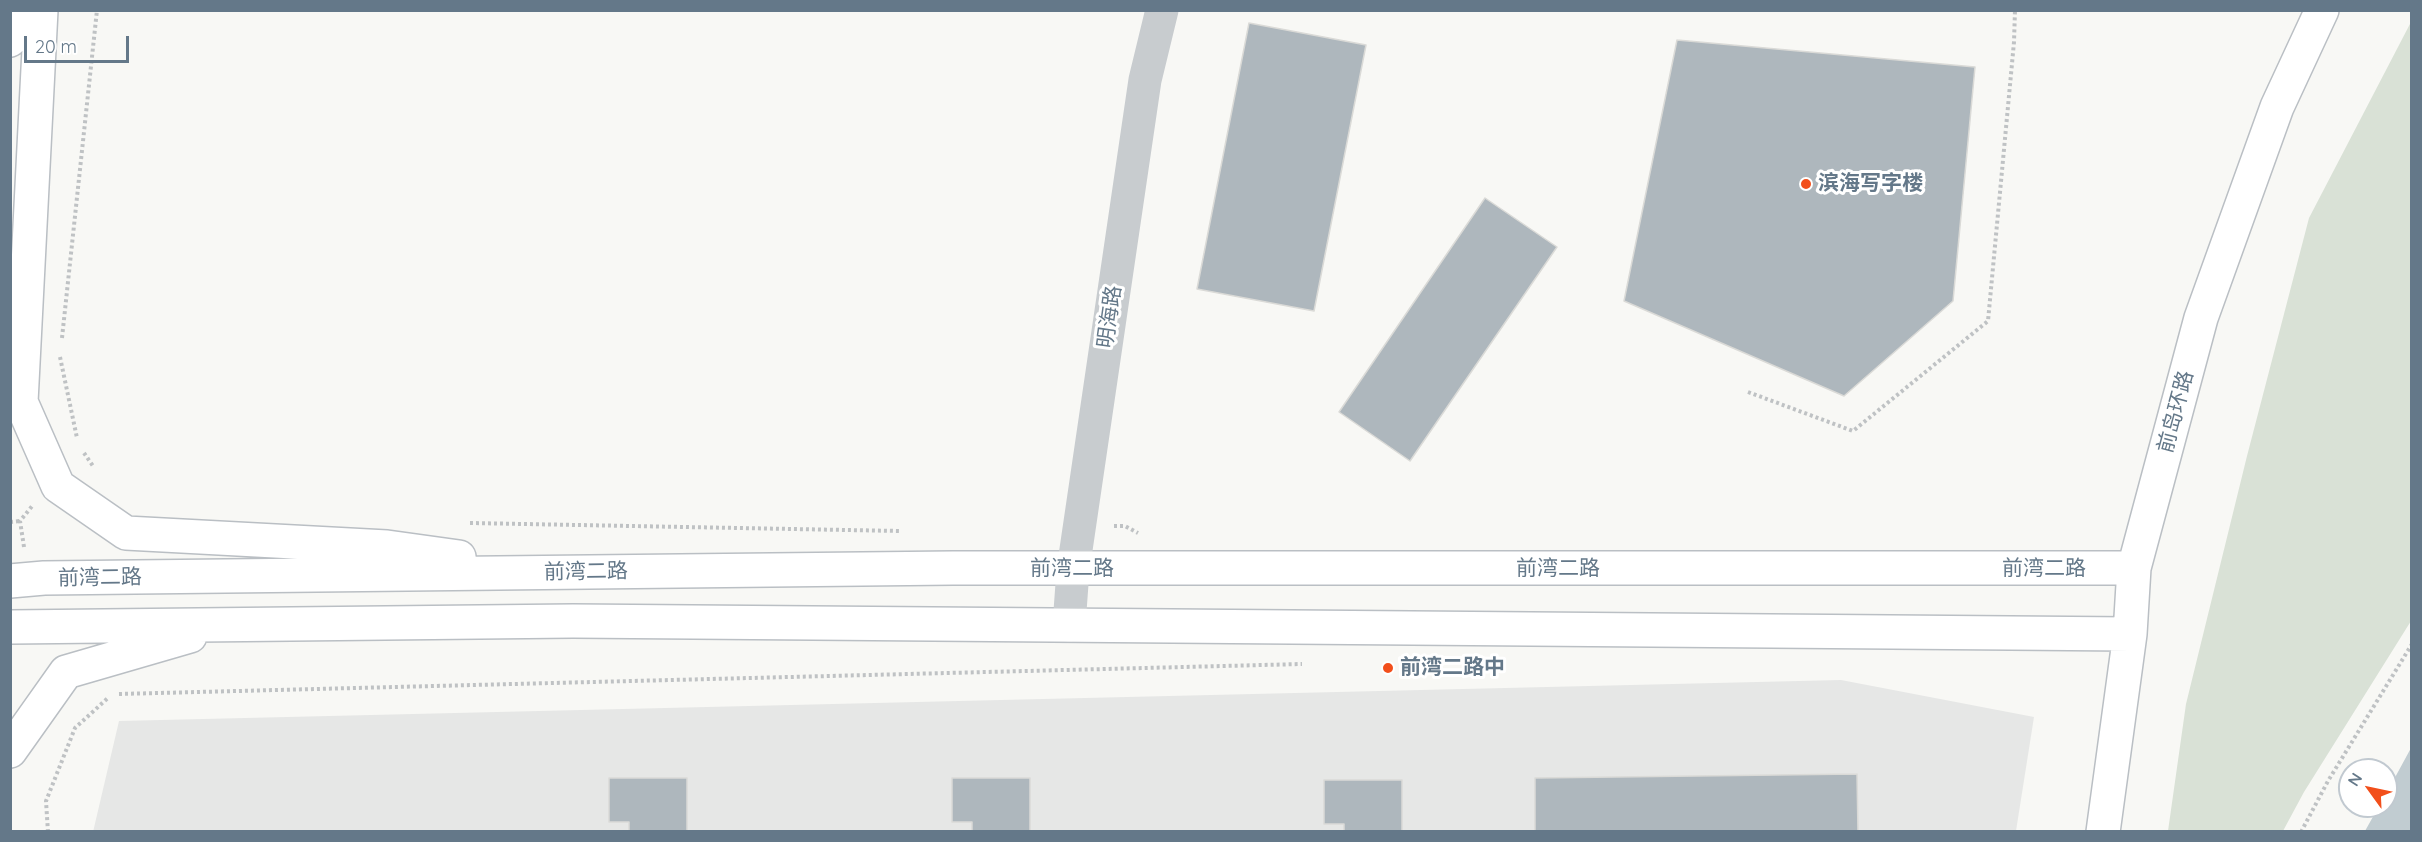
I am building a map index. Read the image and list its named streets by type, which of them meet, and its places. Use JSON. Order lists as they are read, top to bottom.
{
  "streets": {
    "street": ["明海路", "前岛环路", "前湾二路"]
  },
  "crossings": [
    ["明海路", "前湾二路"],
    ["前岛环路", "前湾二路"]
  ],
  "places": ["滨海写字楼", "前湾二路中"],
  "scale_bar": "20 m",
  "north": "top left"
}
